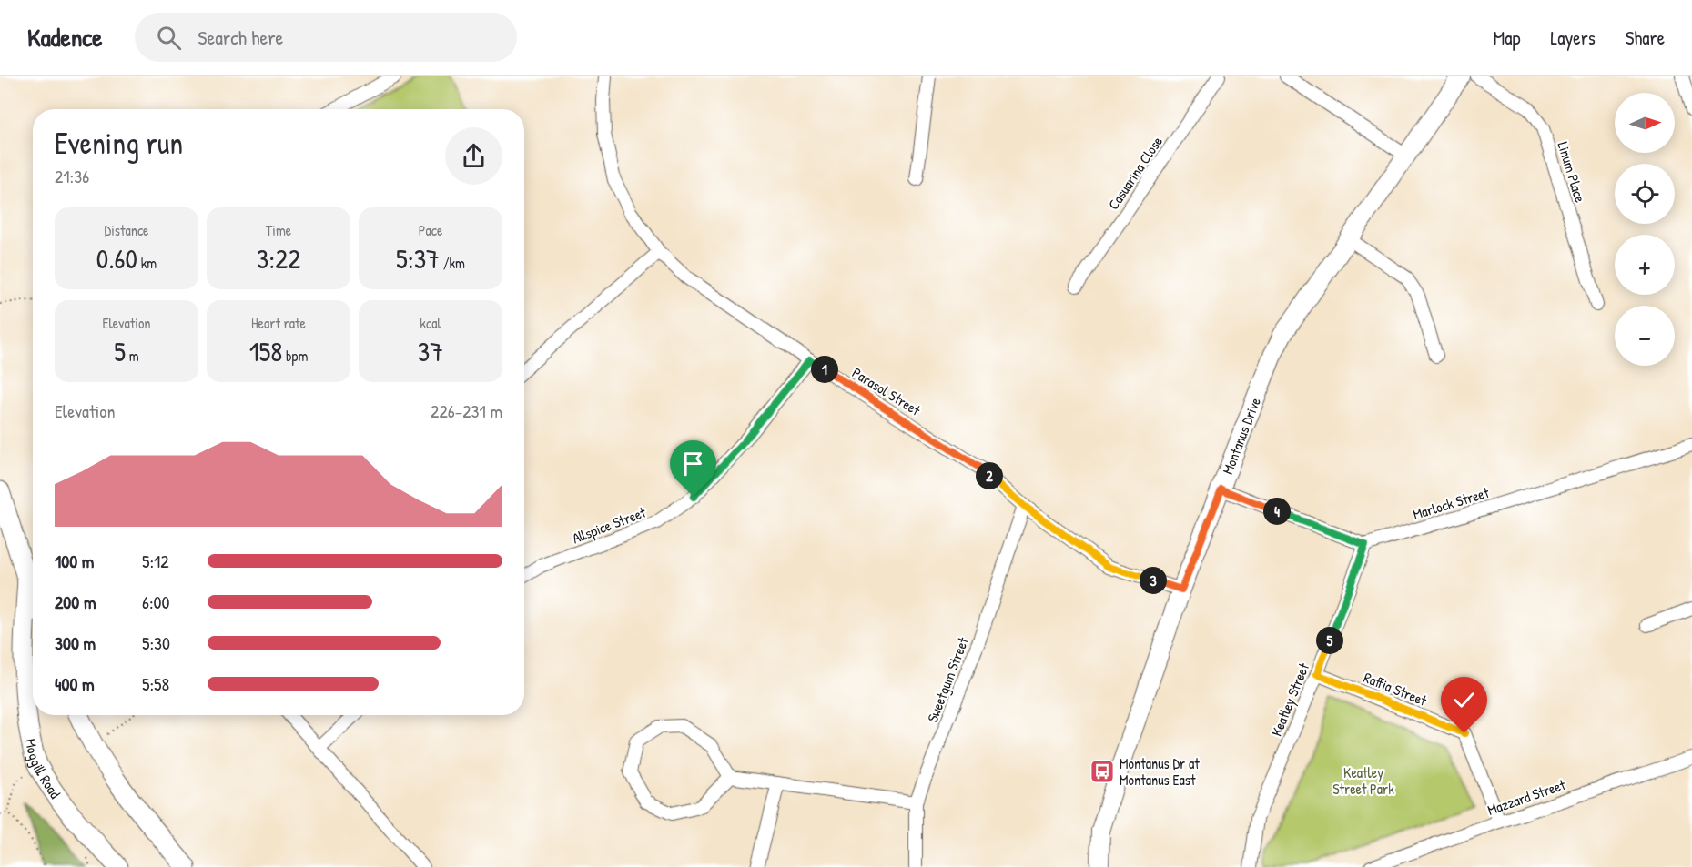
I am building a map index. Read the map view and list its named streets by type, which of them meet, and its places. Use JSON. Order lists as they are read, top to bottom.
{
  "streets": {
    "main road": ["Moggill Road"],
    "street": [
      "Linum Place",
      "Casuarina Close",
      "Parasol Street",
      "Montanus Drive",
      "Marlock Street",
      "Allspice Street",
      "Sweetgum Street",
      "Raffia Street",
      "Keatley Street",
      "Mazzard Street"
    ]
  },
  "crossings": [
    ["Parasol Street", "Montanus Drive"],
    ["Parasol Street", "Allspice Street"],
    ["Parasol Street", "Sweetgum Street"],
    ["Marlock Street", "Keatley Street"],
    ["Raffia Street", "Keatley Street"],
    ["Raffia Street", "Mazzard Street"]
  ],
  "parks": ["Keatley Street Park"],
  "places": {
    "bus stop": ["Montanus Dr at Montanus East"]
  },
  "north": "right",
  "page": {
    "header": "Kadence",
    "search": "Search here",
    "nav": ["Map", "Layers", "Share"],
    "map_buttons": ["+", "−"],
    "heading": ["Evening run", "21:36"],
    "stats": [
      ["Distance", "0.60 km"],
      ["Time", "3:22"],
      ["Pace", "5:37 /km"],
      ["Elevation", "5 m"],
      ["Heart rate", "158 bpm"],
      ["kcal", "37"]
    ],
    "pins": [
      "1",
      "2",
      "4",
      "3",
      "5"
    ],
    "chart": ["Elevation", "226–231 m"],
    "list": [
      {
        "name": "100 m",
        "note": "5:12"
      },
      {
        "name": "200 m",
        "note": "6:00"
      },
      {
        "name": "300 m",
        "note": "5:30"
      },
      {
        "name": "400 m",
        "note": "5:58"
      }
    ]
  }
}
